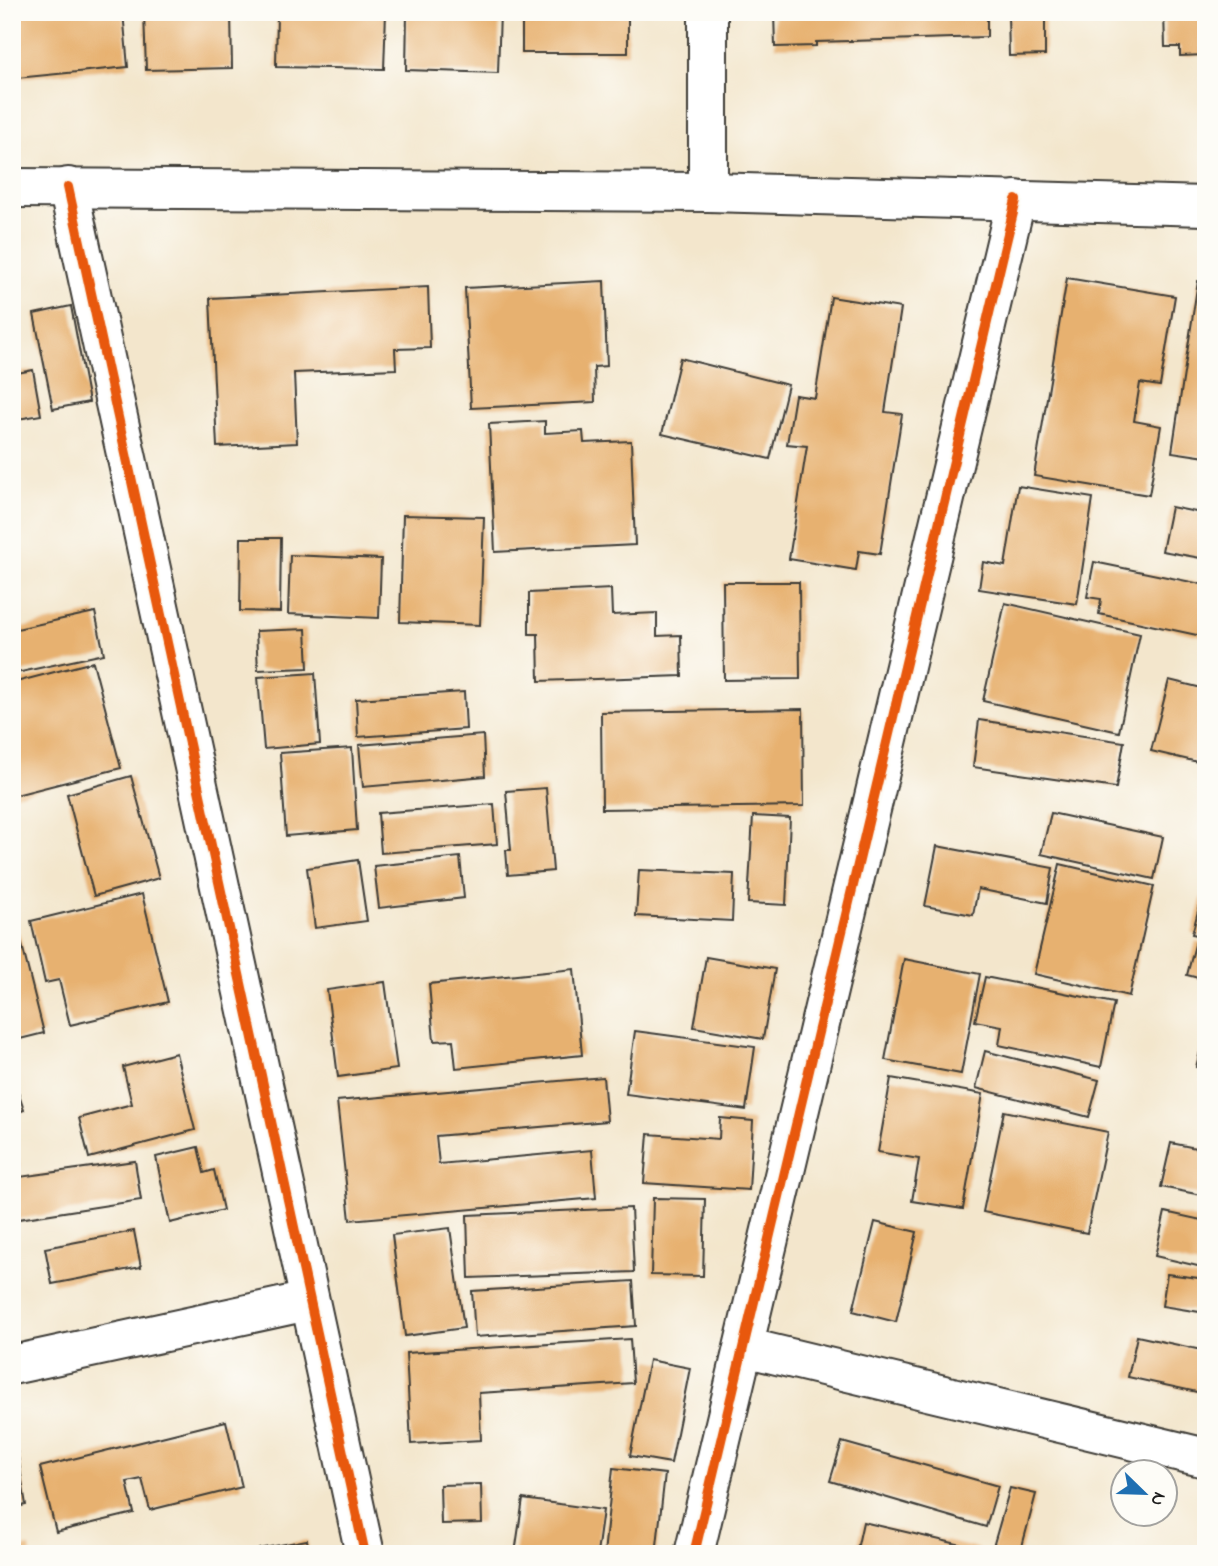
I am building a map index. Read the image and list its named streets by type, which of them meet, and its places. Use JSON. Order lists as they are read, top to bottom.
{
  "north": "bottom right"
}
